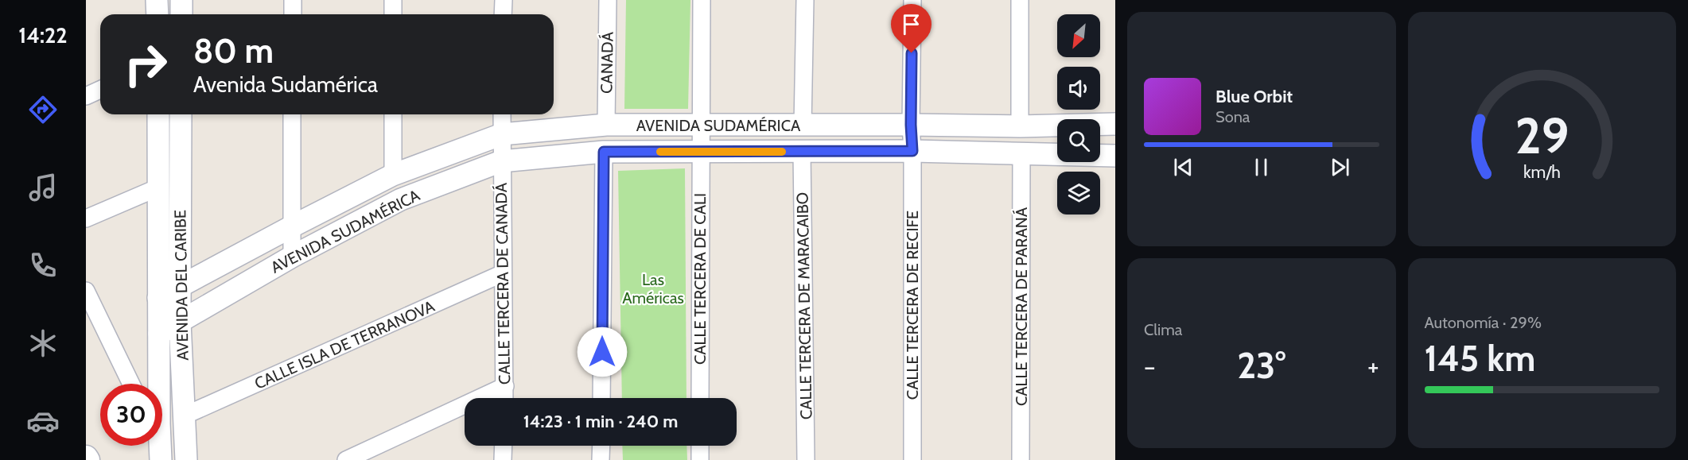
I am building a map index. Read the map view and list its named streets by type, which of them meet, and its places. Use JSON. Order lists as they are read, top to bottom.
{
  "streets": {
    "street": [
      "CANADÁ",
      "AVENIDA SUDAMÉRICA",
      "CALLE TERCERA DE CALI",
      "CALLE TERCERA DE CANADÁ",
      "AVENIDA DEL CARIBE",
      "CALLE TERCERA DE RECIFE",
      "CALLE TERCERA DE MARACAIBO",
      "CALLE TERCERA DE PARANÁ",
      "CALLE ISLA DE TERRANOVA"
    ]
  },
  "crossings": [
    ["CANADÁ", "AVENIDA SUDAMÉRICA"],
    ["AVENIDA SUDAMÉRICA", "CALLE TERCERA DE CALI"],
    ["AVENIDA SUDAMÉRICA", "CALLE TERCERA DE CANADÁ"],
    ["AVENIDA SUDAMÉRICA", "AVENIDA DEL CARIBE"],
    ["AVENIDA SUDAMÉRICA", "CALLE TERCERA DE RECIFE"],
    ["AVENIDA SUDAMÉRICA", "CALLE TERCERA DE MARACAIBO"],
    ["AVENIDA SUDAMÉRICA", "CALLE TERCERA DE PARANÁ"],
    ["CALLE TERCERA DE CANADÁ", "CALLE ISLA DE TERRANOVA"],
    ["AVENIDA DEL CARIBE", "CALLE ISLA DE TERRANOVA"]
  ],
  "parks": ["Las Américas"],
  "north": "bottom left",
  "page": {
    "tabs": "14:22",
    "turn": ["80 m", "Avenida Sudamérica"],
    "song": ["Blue Orbit", "Sona"],
    "tile": [
      "Clima",
      ["Autonomía · 29%", "145 km"]
    ],
    "heat": ["−", "23°", "+"],
    "limit": "30",
    "trip": "14:23 · 1 min · 240 m",
    "gauge": ["29", "km/h"]
  }
}
